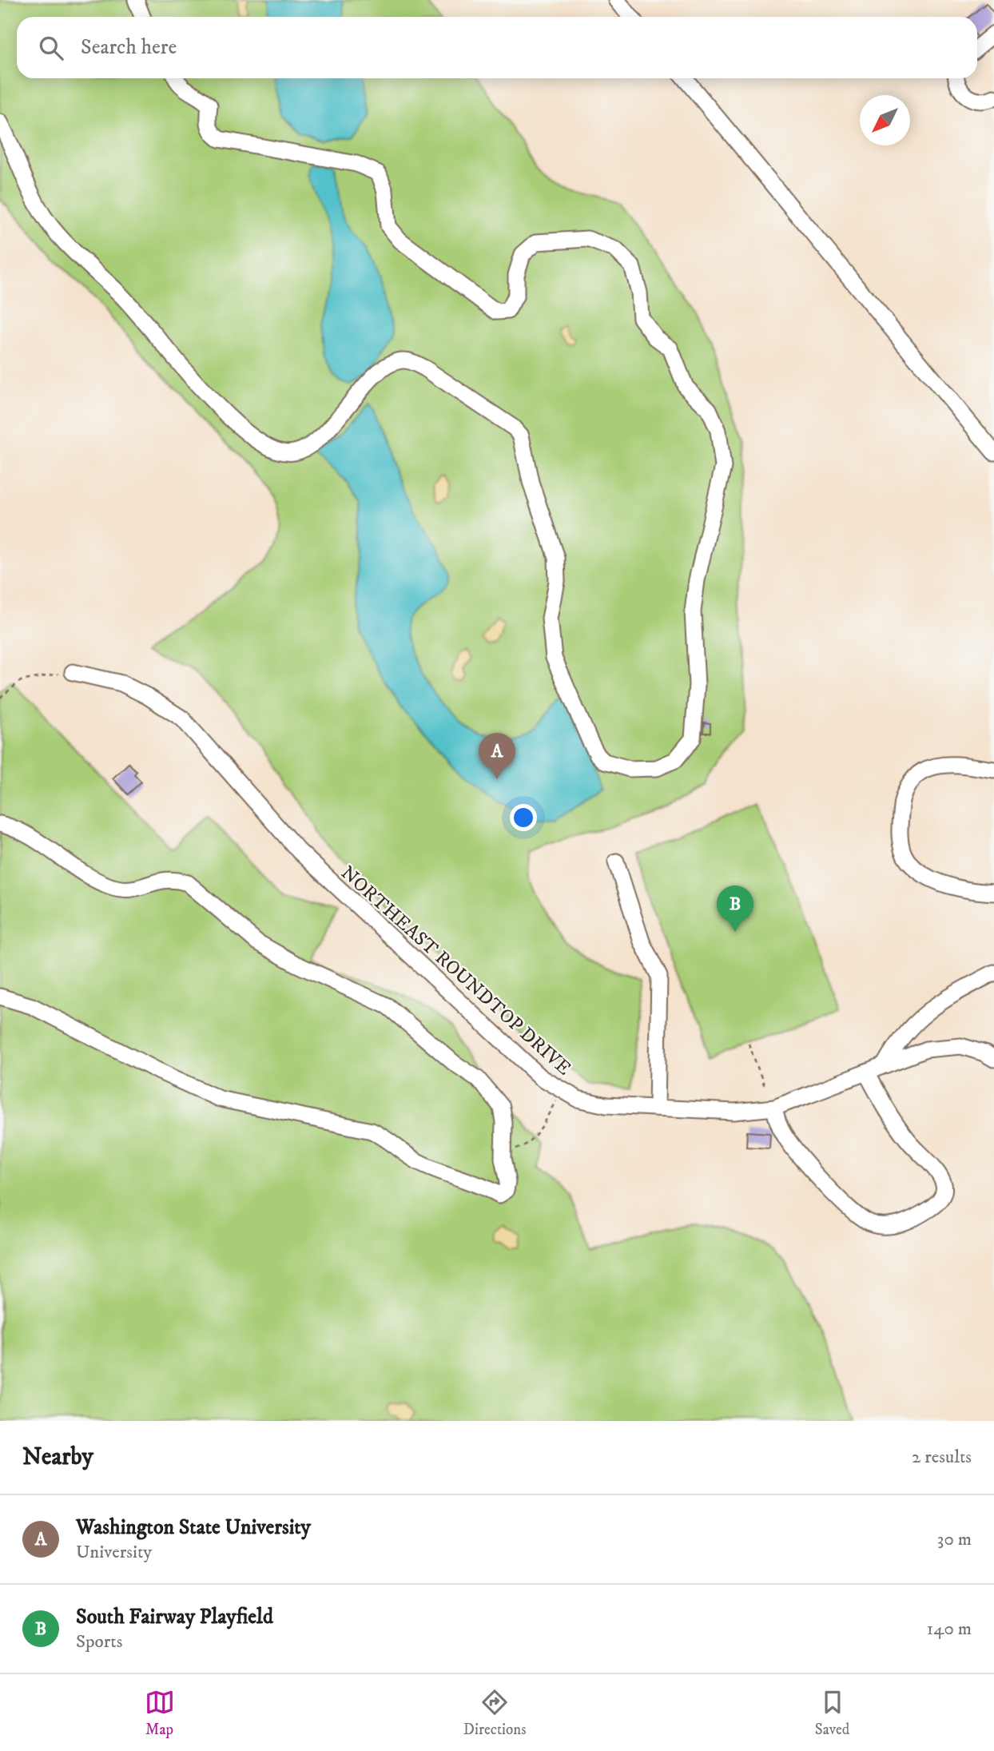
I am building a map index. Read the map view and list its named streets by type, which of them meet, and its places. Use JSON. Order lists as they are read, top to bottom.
{
  "streets": {
    "street": ["NORTHEAST ROUNDTOP DRIVE"]
  },
  "north": "bottom left",
  "page": {
    "search": "Search here",
    "pins": ["A", "B"],
    "heading": ["Nearby", "2 results"],
    "list": [
      {
        "mark": "A",
        "name": "Washington State University",
        "note": "University",
        "value": "30 m"
      },
      {
        "mark": "B",
        "name": "South Fairway Playfield",
        "note": "Sports",
        "value": "140 m"
      }
    ],
    "nav": ["Map", "Directions", "Saved"]
  }
}
